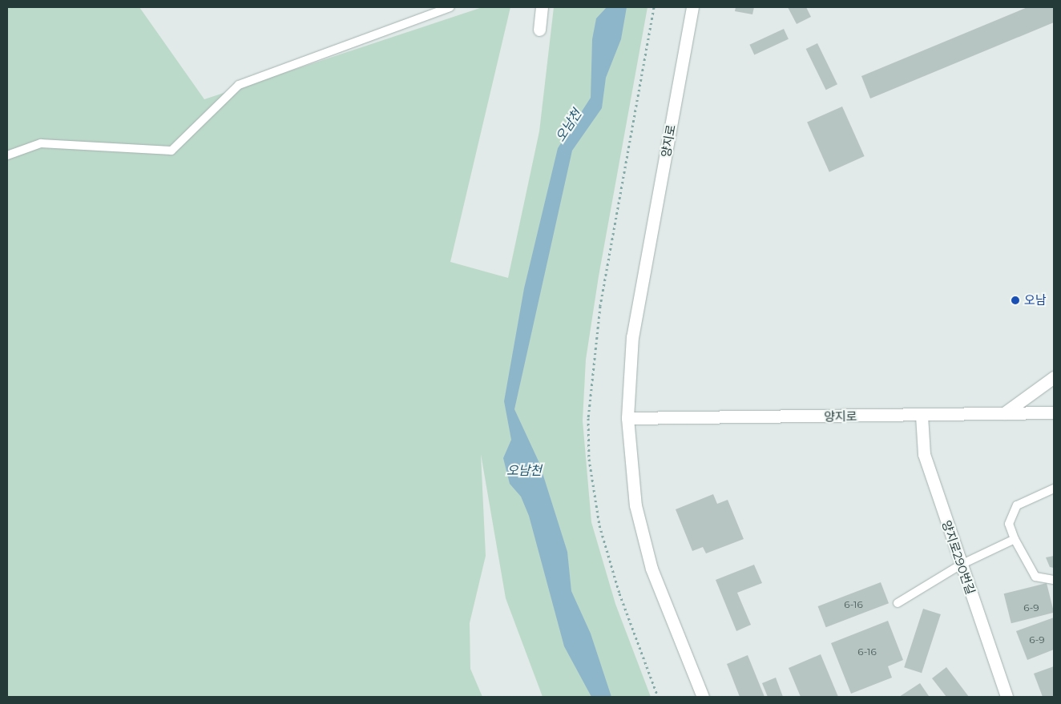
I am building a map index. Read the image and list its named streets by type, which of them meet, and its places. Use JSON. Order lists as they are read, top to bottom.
{
  "streets": {
    "street": ["양지로", "양지로290번길"]
  },
  "crossings": [
    ["양지로", "양지로290번길"]
  ],
  "water": ["오남천"],
  "places": ["오남"],
  "house_numbers": [
    "6-16",
    "6-9",
    "6-9",
    "6-16"
  ]
}
